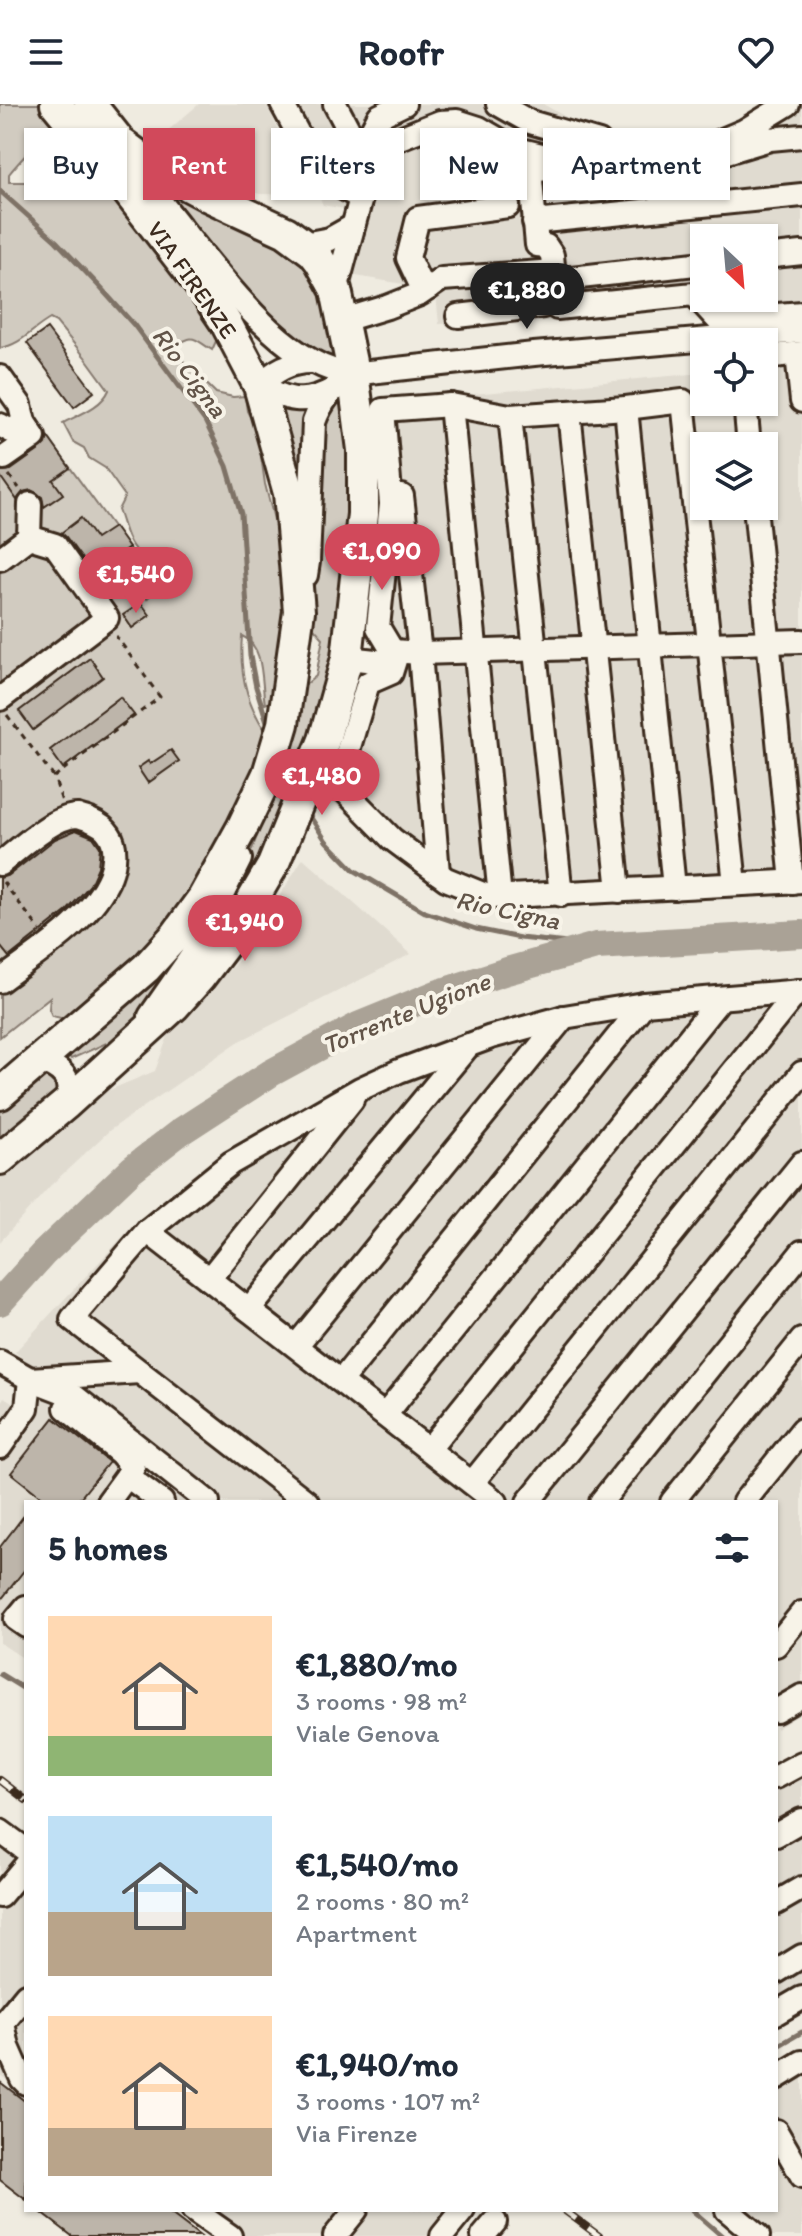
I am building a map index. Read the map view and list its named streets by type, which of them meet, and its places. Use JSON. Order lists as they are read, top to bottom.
{
  "streets": {
    "main road": ["VIA FIRENZE"]
  },
  "water": ["Rio Cigna", "Torrente Ugione"],
  "north": "bottom right",
  "page": {
    "header": "Roofr",
    "chip": [
      "Buy",
      "Rent",
      "Filters",
      "New",
      "Apartment"
    ],
    "price": [
      "€1,880",
      "€1,090",
      "€1,540",
      "€1,480",
      "€1,940"
    ],
    "heading": "5 homes",
    "list": [
      {
        "name": "€1,880/mo",
        "note": "3 rooms · 98 m² · Viale Genova"
      },
      {
        "name": "€1,540/mo",
        "note": "2 rooms · 80 m² · Apartment"
      },
      {
        "name": "€1,940/mo",
        "note": "3 rooms · 107 m² · Via Firenze"
      }
    ]
  }
}
